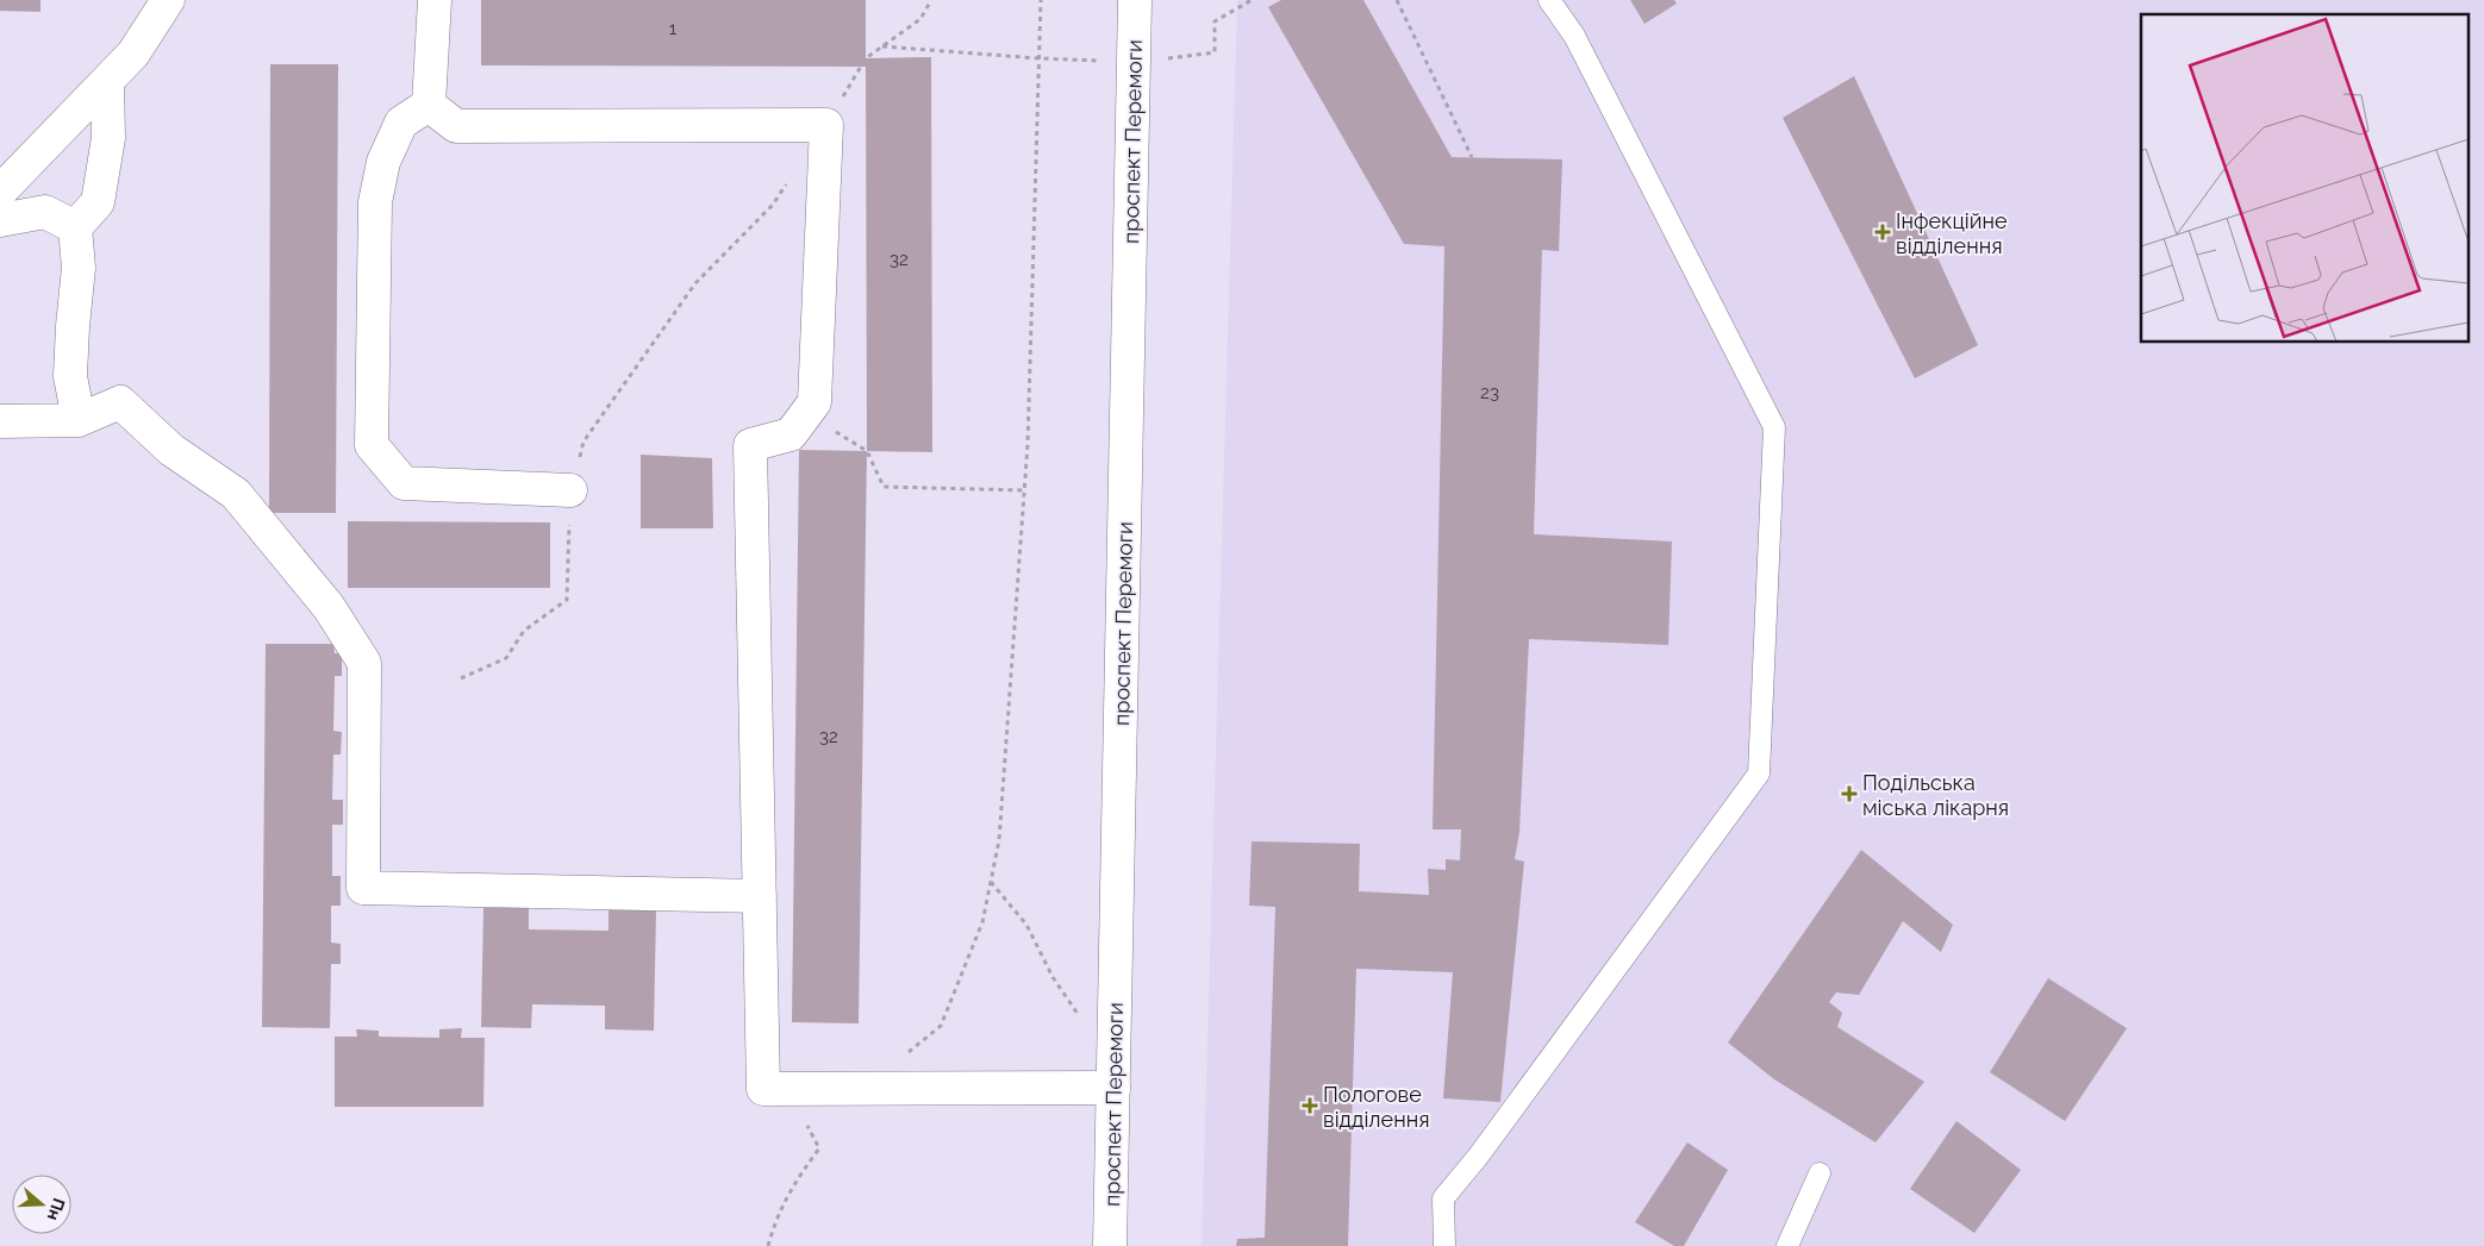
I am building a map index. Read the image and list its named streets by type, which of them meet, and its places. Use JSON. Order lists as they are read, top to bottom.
{
  "streets": {
    "street": ["проспект Перемоги"]
  },
  "places": {
    "health": ["Інфекційне відділення", "Подільська міська лікарня", "Пологове відділення"]
  },
  "house_numbers": [
    "1",
    "32",
    "23",
    "32"
  ],
  "north": "right"
}
